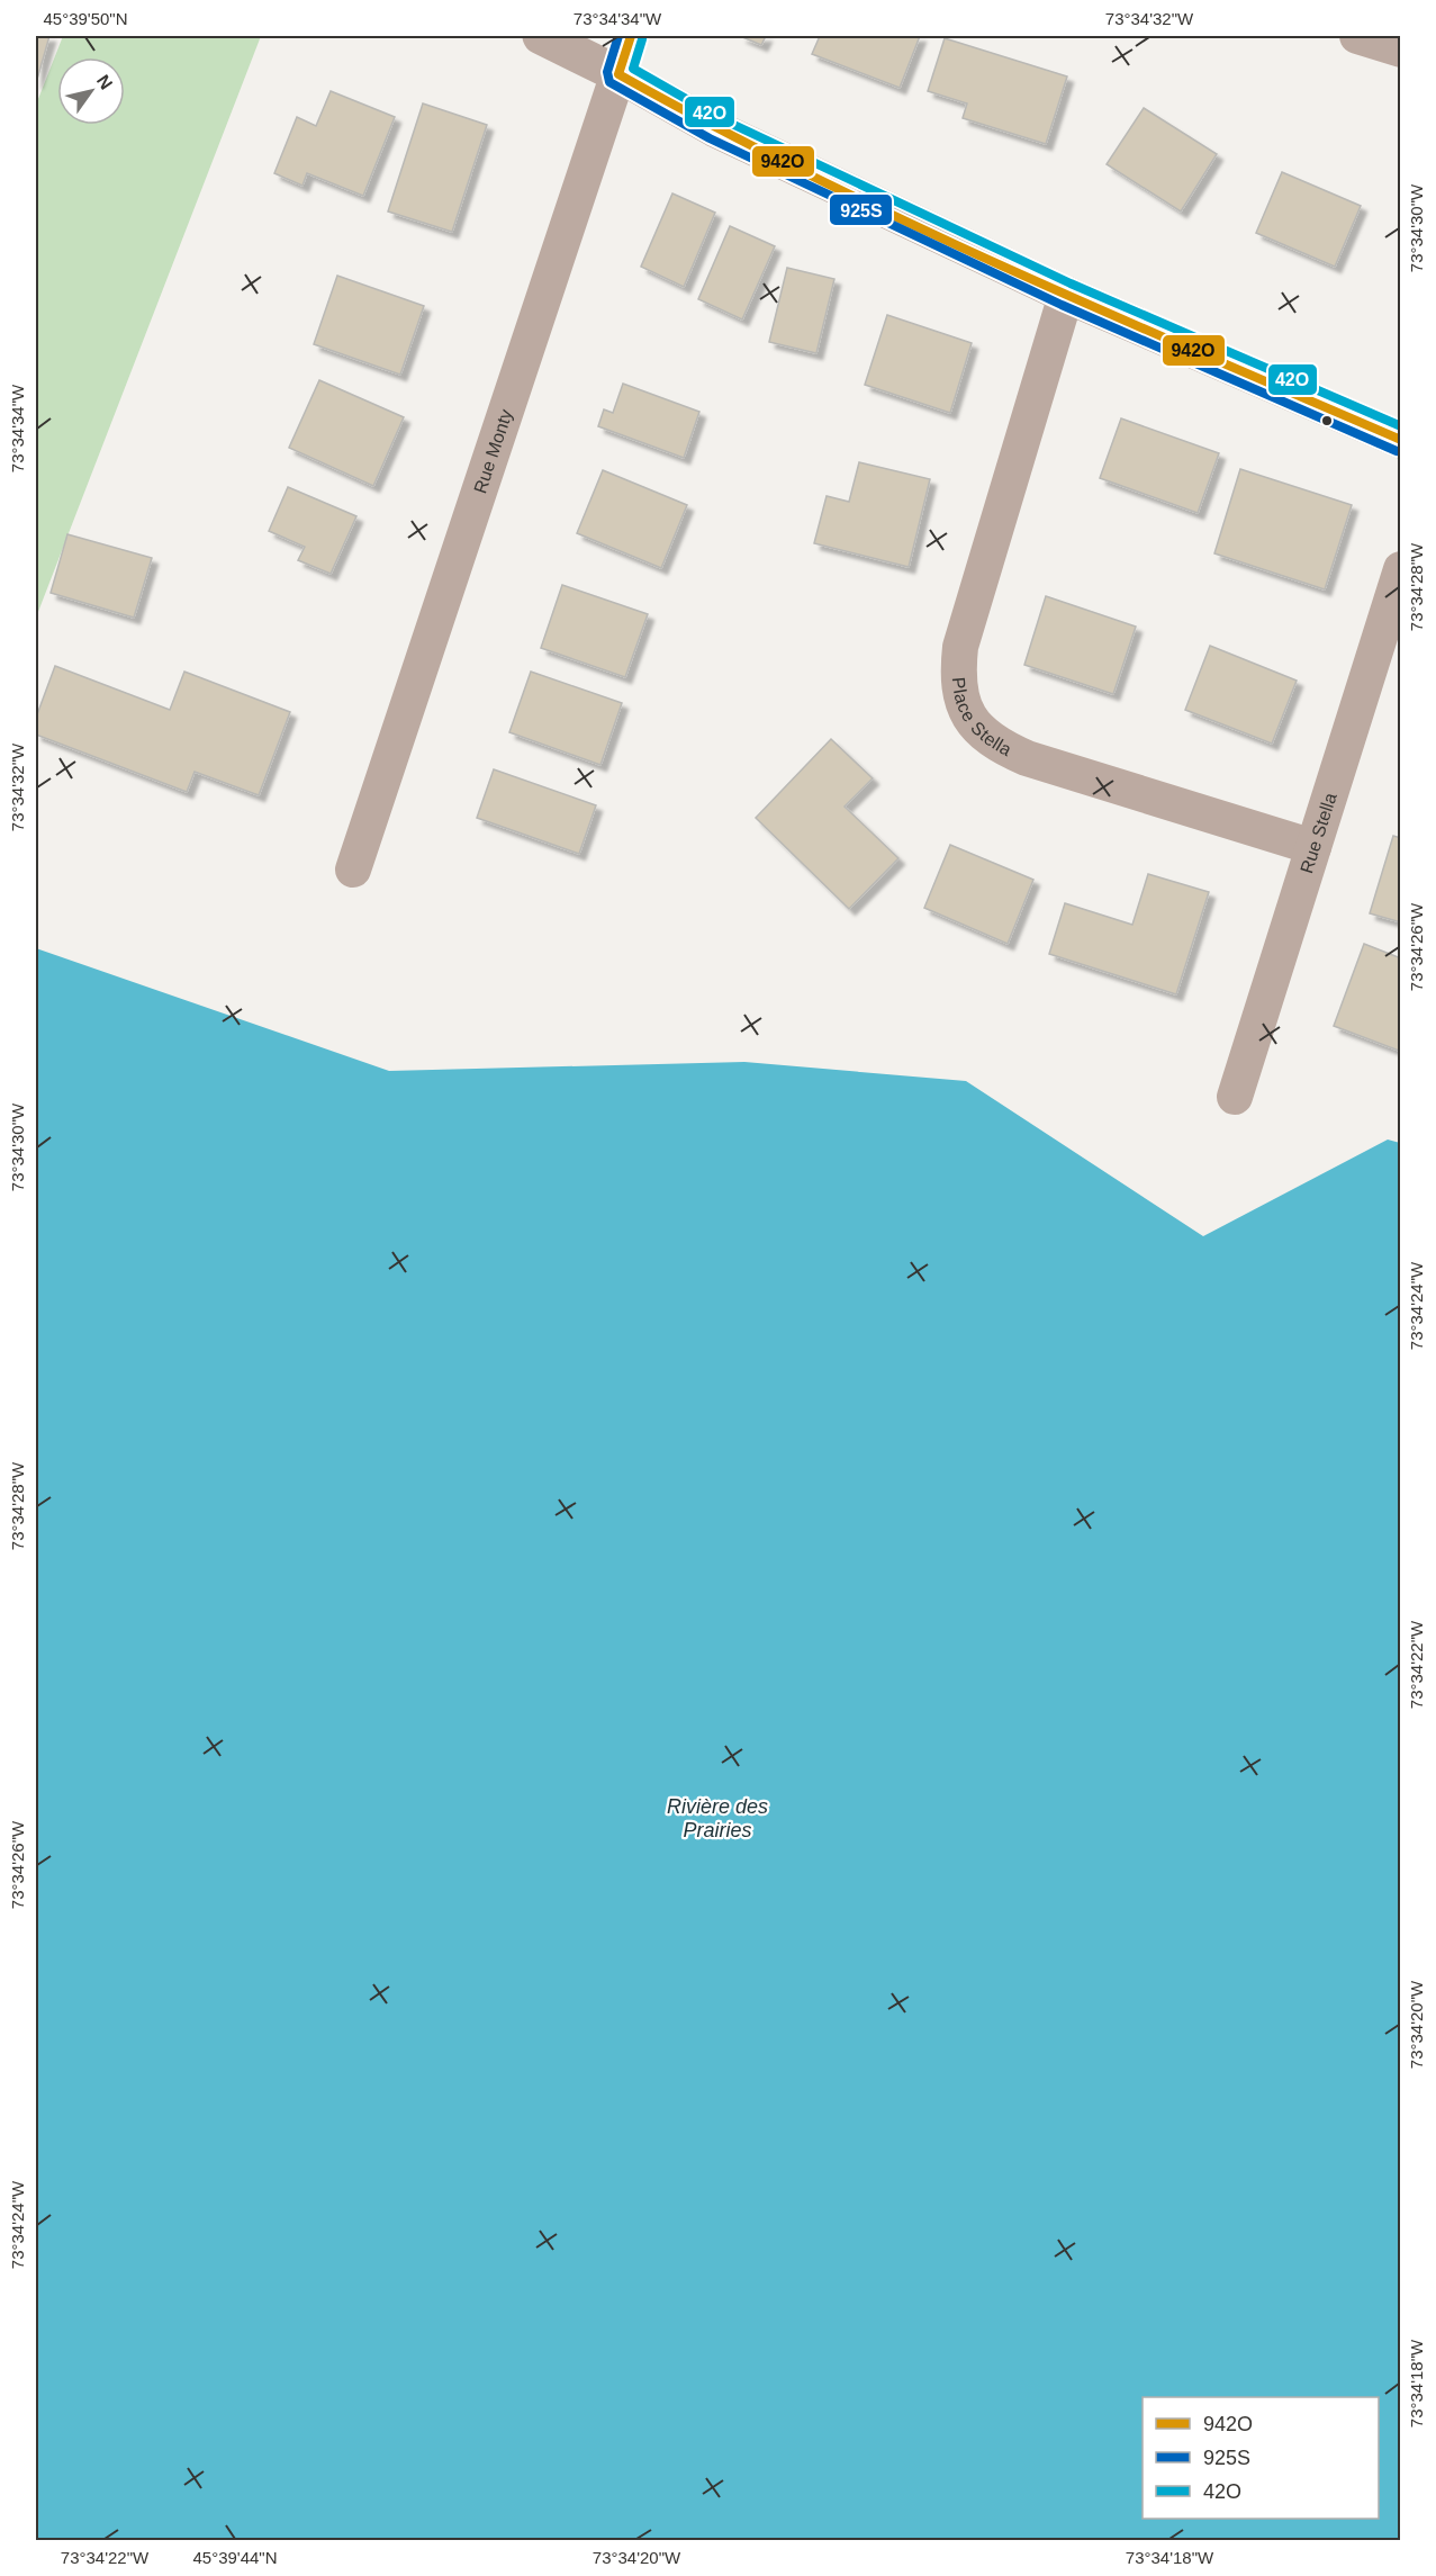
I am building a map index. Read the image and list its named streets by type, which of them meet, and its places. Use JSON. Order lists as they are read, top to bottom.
{
  "streets": {
    "street": ["Rue Monty", "Place Stella", "Rue Stella"]
  },
  "crossings": [
    ["Place Stella", "Rue Stella"]
  ],
  "water": ["Rivière des Prairies"],
  "lines": ["transit line 942O", "transit line 925S", "transit line 42O"],
  "legend": ["942O", "925S", "42O"],
  "north": "top right",
  "coordinates": [
    "45°39'50\"N",
    "73°34'34\"W",
    "73°34'32\"W",
    "73°34'30\"W",
    "73°34'28\"W",
    "73°34'26\"W",
    "73°34'24\"W",
    "73°34'22\"W",
    "73°34'20\"W",
    "73°34'18\"W",
    "45°39'44\"N"
  ]
}
